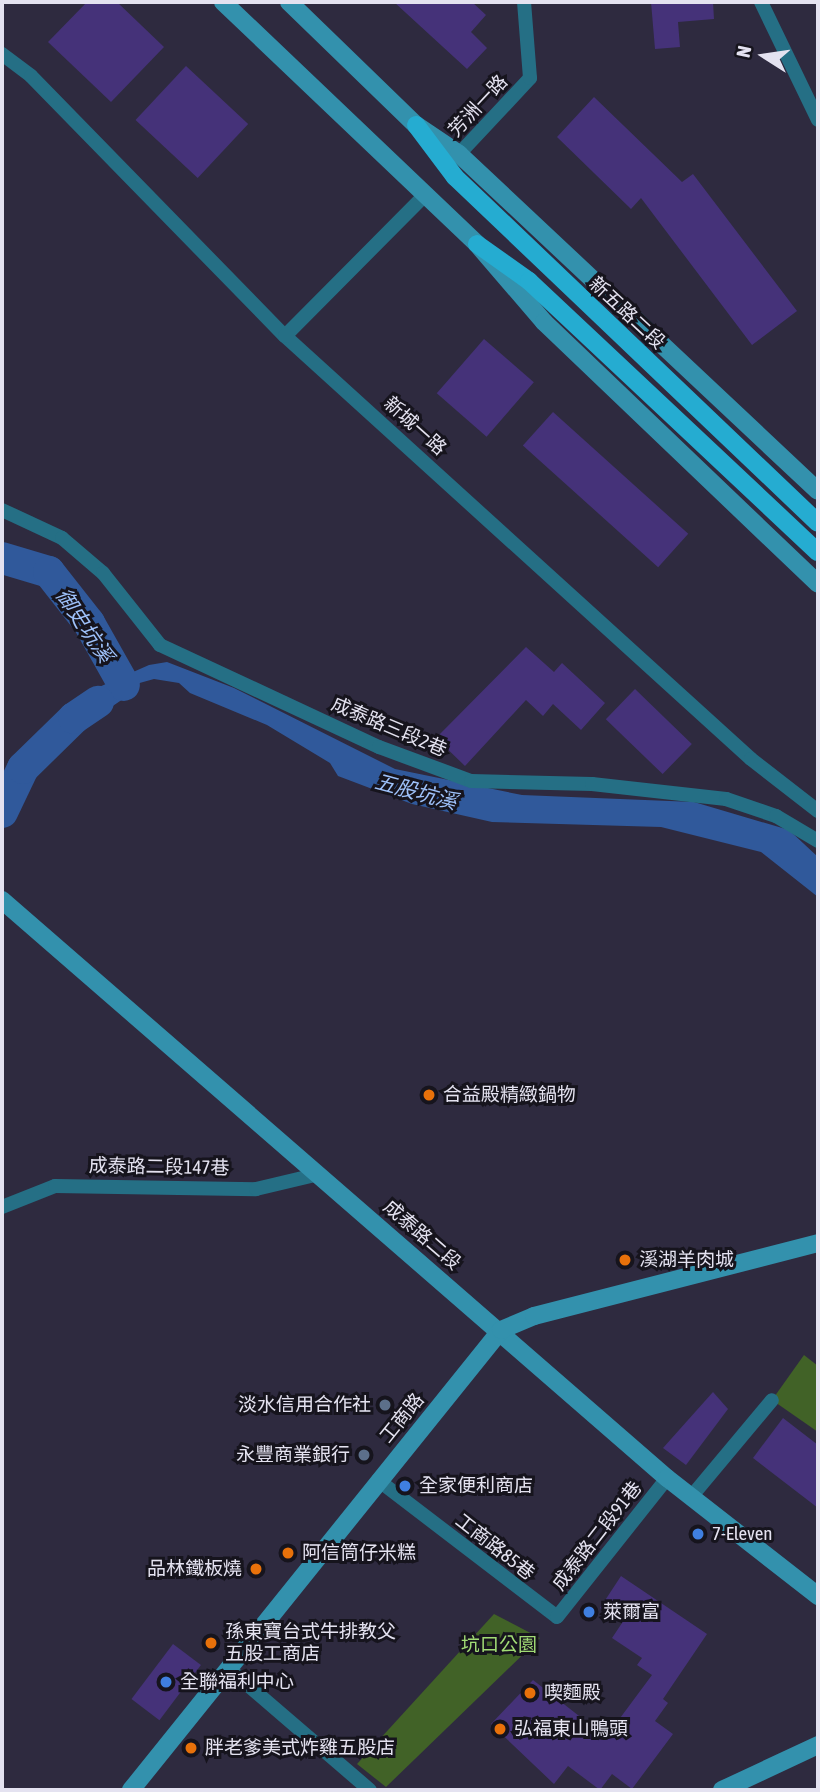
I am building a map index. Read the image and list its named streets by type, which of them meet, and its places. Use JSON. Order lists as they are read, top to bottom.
{
  "streets": {
    "main road": ["新五路二段", "成泰路二段", "工商路"],
    "street": [
      "芳洲一路",
      "新城一路",
      "成泰路三段2巷",
      "成泰路二段147巷",
      "成泰路二段91巷",
      "工商路85巷"
    ]
  },
  "crossings": [
    ["芳洲一路", "新五路二段"],
    ["成泰路二段147巷", "成泰路二段"],
    ["成泰路二段", "工商路"],
    ["成泰路二段", "成泰路二段91巷"],
    ["工商路", "工商路85巷"],
    ["成泰路二段91巷", "工商路85巷"]
  ],
  "water": ["御史坑溪", "五股坑溪"],
  "parks": ["坑口公園"],
  "places": [
    "合益殿精緻鍋物",
    "溪湖羊肉城",
    "淡水信用合作社",
    "永豐商業銀行",
    "全家便利商店",
    "7-Eleven",
    "阿信筒仔米糕",
    "品林鐵板燒",
    "萊爾富",
    "孫東寶台式牛排教父 五股工商店",
    "全聯福利中心",
    "喫麵殿",
    "弘福東山鴨頭",
    "胖老爹美式炸雞五股店"
  ],
  "north": "left"
}
